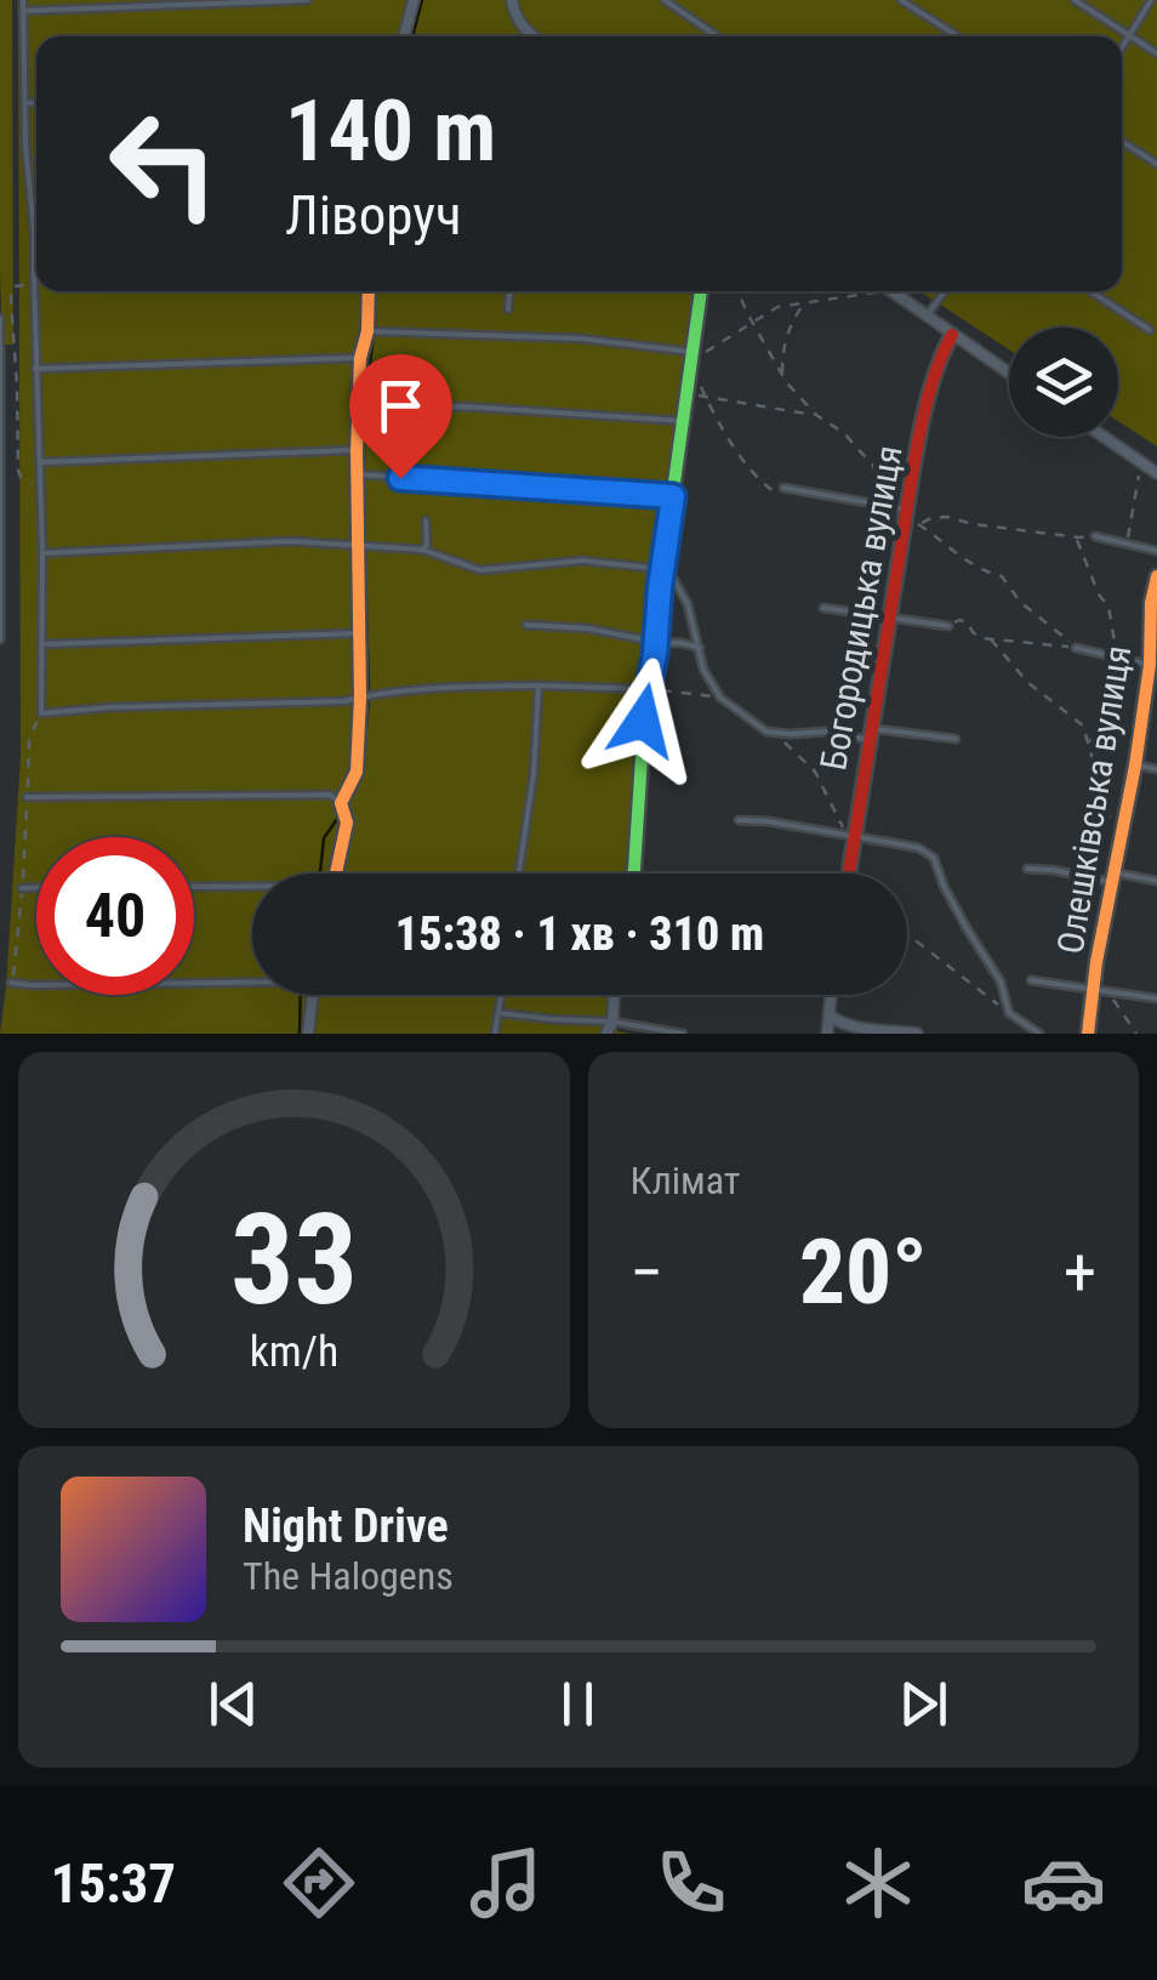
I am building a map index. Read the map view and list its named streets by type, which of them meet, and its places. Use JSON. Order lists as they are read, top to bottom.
{
  "streets": {
    "street": ["Богородицька вулиця", "Олешківська вулиця"]
  },
  "page": {
    "turn": ["140 m", "Ліворуч"],
    "limit": "40",
    "trip": "15:38 · 1 хв · 310 m",
    "tile": "Клімат",
    "heat": ["−", "20°", "+"],
    "song": ["Night Drive", "The Halogens"],
    "tabs": "15:37",
    "gauge": ["33", "km/h"]
  }
}
